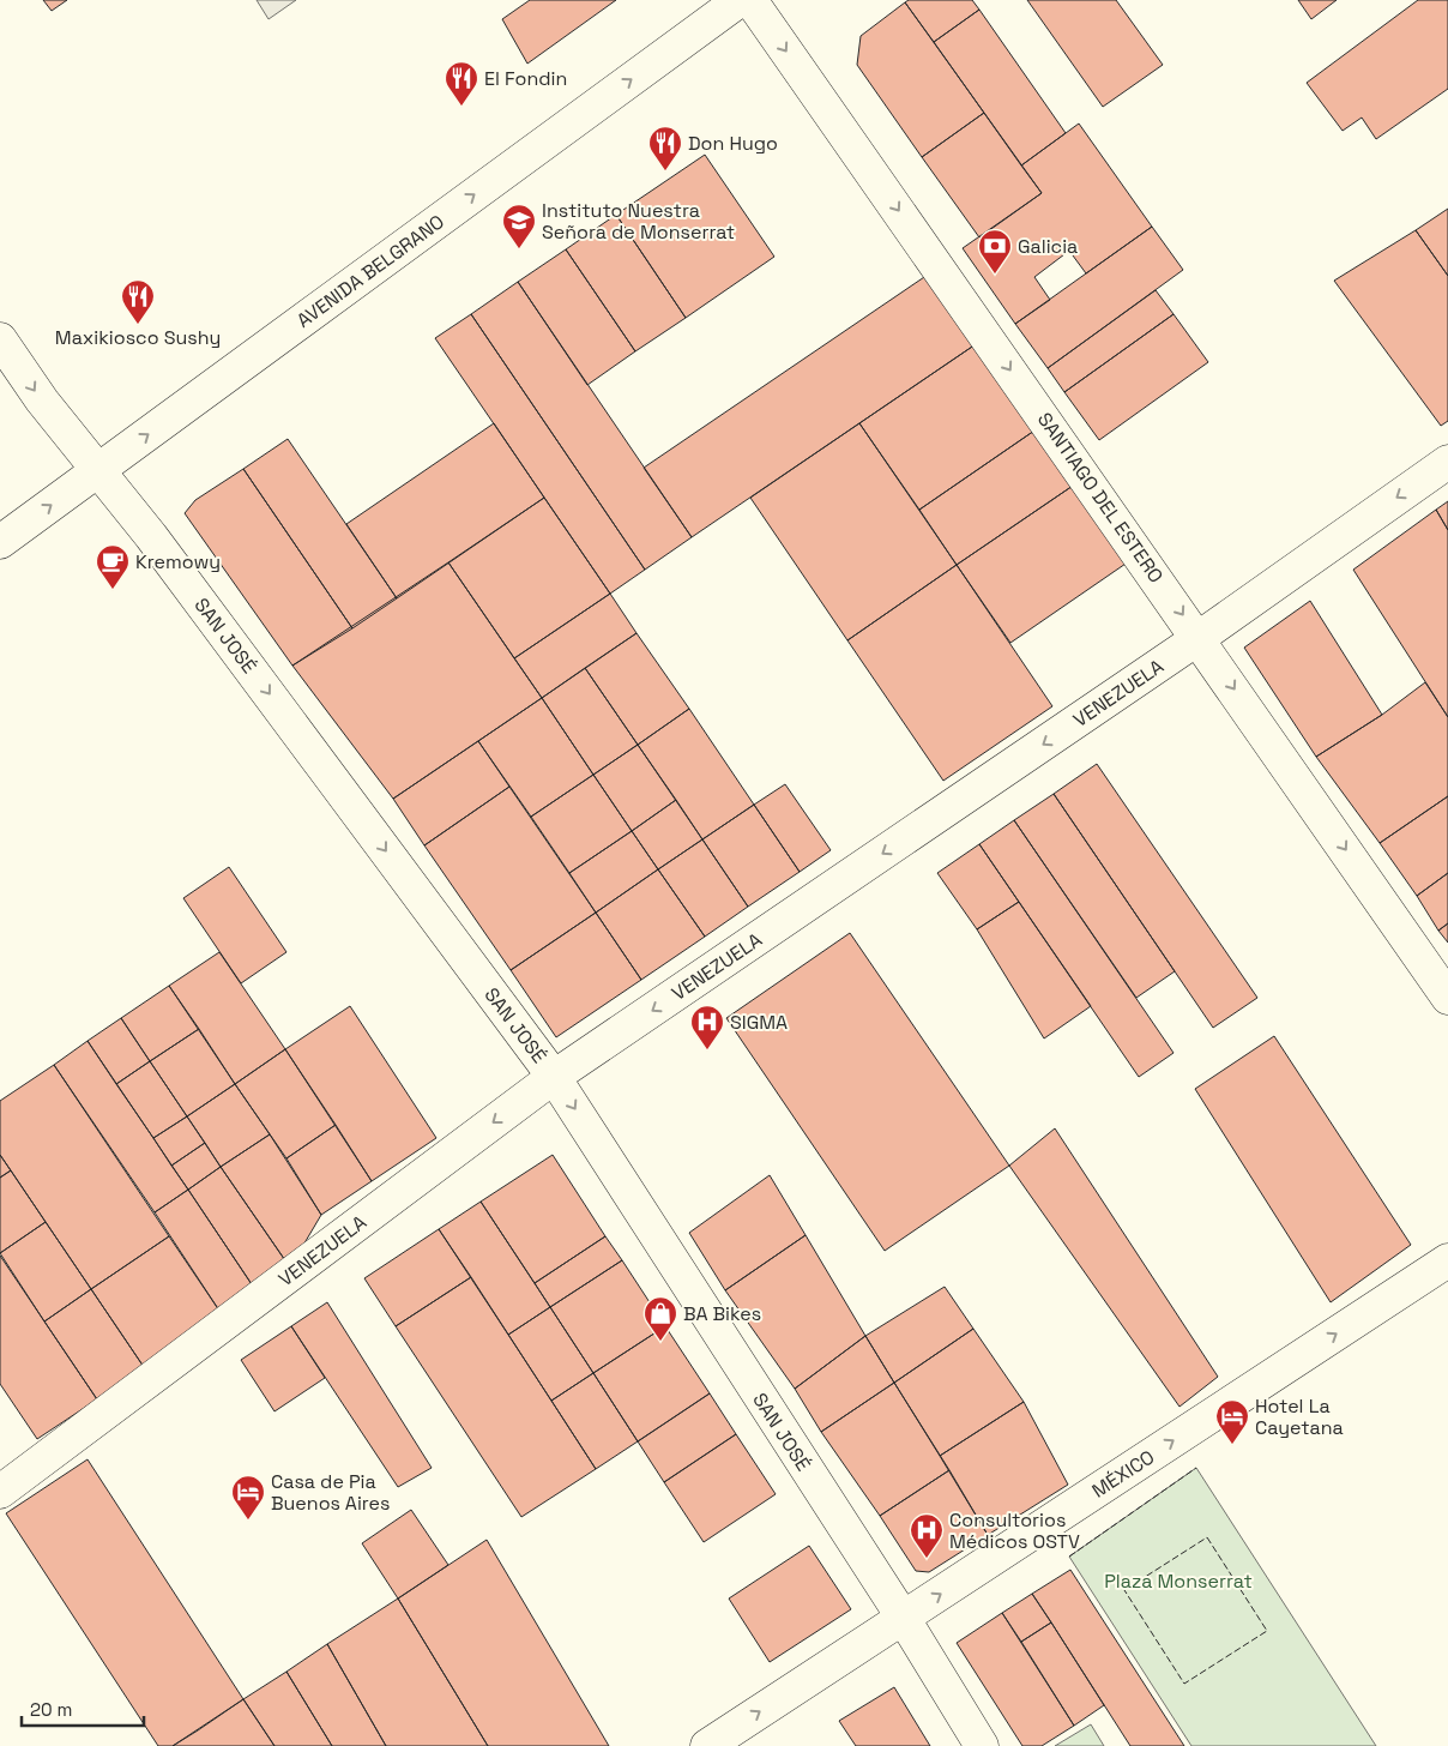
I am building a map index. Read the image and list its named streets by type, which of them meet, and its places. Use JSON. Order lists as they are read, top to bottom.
{
  "streets": {
    "street": [
      "AVENIDA BELGRANO",
      "SANTIAGO DEL ESTERO",
      "SAN JOSÉ",
      "VENEZUELA",
      "MÉXICO"
    ]
  },
  "crossings": [
    ["AVENIDA BELGRANO", "SAN JOSÉ"],
    ["SANTIAGO DEL ESTERO", "VENEZUELA"],
    ["SAN JOSÉ", "VENEZUELA"],
    ["SAN JOSÉ", "MÉXICO"]
  ],
  "one_way": [
    "AVENIDA BELGRANO",
    "SANTIAGO DEL ESTERO",
    "SAN JOSÉ",
    "VENEZUELA",
    "MÉXICO"
  ],
  "parks": ["Plaza Monserrat"],
  "places": {
    "restaurant": ["El Fondin", "Don Hugo", "Maxikiosco Sushy"],
    "school or university": ["Instituto Nuestra Señora de Monserrat"],
    "bank": ["Galicia"],
    "cafe": ["Kremowy"],
    "hospital": ["SIGMA", "Consultorios Médicos OSTV"],
    "shop": ["BA Bikes"],
    "hotel": ["Hotel La Cayetana", "Casa de Pia Buenos Aires"]
  },
  "scale_bar": "20 m"
}
